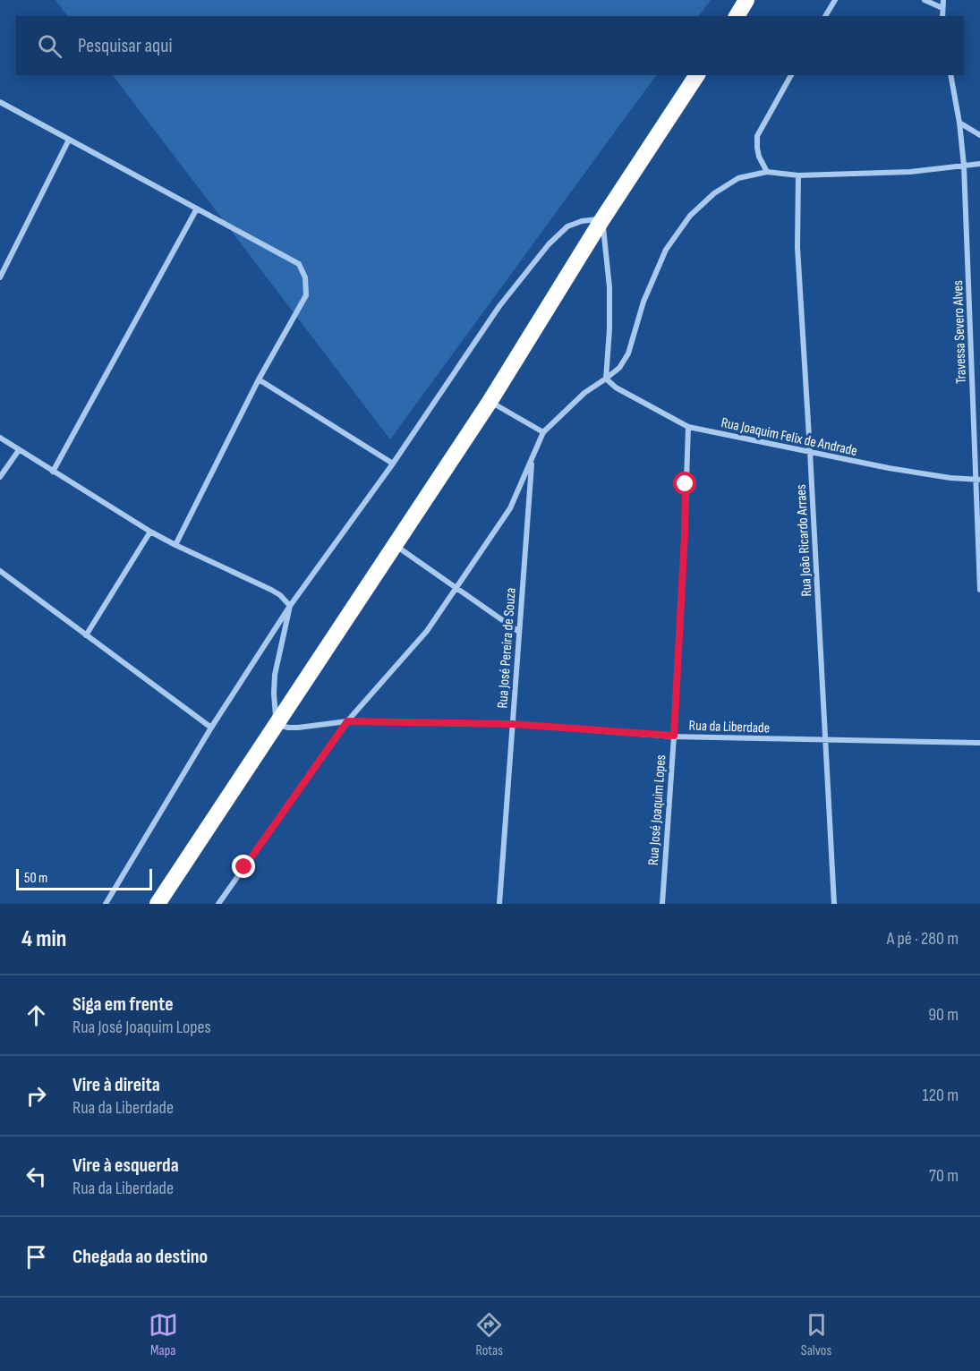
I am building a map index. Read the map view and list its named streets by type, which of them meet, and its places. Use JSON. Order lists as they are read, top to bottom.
{
  "streets": {
    "street": [
      "Travessa Severo Alves",
      "Rua Joaquim Felix de Andrade",
      "Rua João Ricardo Arraes",
      "Rua José Pereira de Souza",
      "Rua da Liberdade",
      "Rua José Joaquim Lopes"
    ]
  },
  "crossings": [
    ["Travessa Severo Alves", "Rua Joaquim Felix de Andrade"],
    ["Rua Joaquim Felix de Andrade", "Rua João Ricardo Arraes"],
    ["Rua Joaquim Felix de Andrade", "Rua José Joaquim Lopes"],
    ["Rua João Ricardo Arraes", "Rua da Liberdade"],
    ["Rua José Pereira de Souza", "Rua da Liberdade"],
    ["Rua da Liberdade", "Rua José Joaquim Lopes"]
  ],
  "scale_bar": "50 m",
  "page": {
    "search": "Pesquisar aqui",
    "scale": "50 m",
    "heading": ["4 min", "A pé · 280 m"],
    "list": [
      ["Siga em frente", "Rua José Joaquim Lopes", "90 m"],
      ["Vire à direita", "Rua da Liberdade", "120 m"],
      ["Vire à esquerda", "Rua da Liberdade", "70 m"],
      "Chegada ao destino"
    ],
    "nav": ["Mapa", "Rotas", "Salvos"]
  }
}
